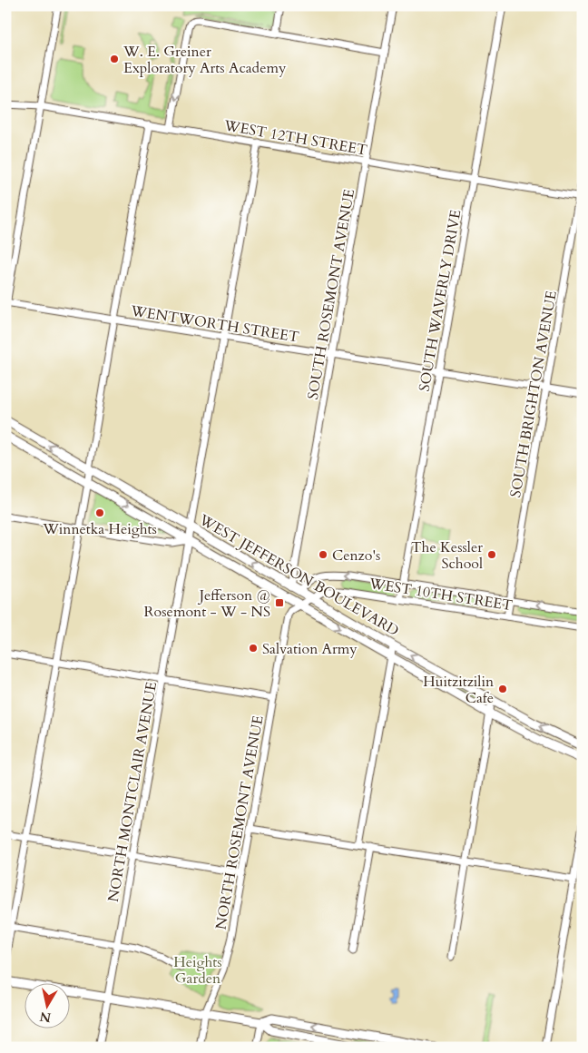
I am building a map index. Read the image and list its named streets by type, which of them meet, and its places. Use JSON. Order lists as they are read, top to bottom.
{
  "streets": {
    "main road": ["WEST JEFFERSON BOULEVARD"],
    "street": [
      "WEST 12TH STREET",
      "SOUTH ROSEMONT AVENUE",
      "SOUTH WAVERLY DRIVE",
      "WENTWORTH STREET",
      "SOUTH BRIGHTON AVENUE",
      "WEST 10TH STREET",
      "NORTH MONTCLAIR AVENUE",
      "NORTH ROSEMONT AVENUE"
    ]
  },
  "crossings": [
    ["WEST 12TH STREET", "SOUTH ROSEMONT AVENUE"],
    ["WEST 12TH STREET", "SOUTH WAVERLY DRIVE"],
    ["WEST 12TH STREET", "SOUTH BRIGHTON AVENUE"],
    ["WEST 12TH STREET", "NORTH MONTCLAIR AVENUE"],
    ["SOUTH ROSEMONT AVENUE", "WENTWORTH STREET"],
    ["SOUTH ROSEMONT AVENUE", "WEST JEFFERSON BOULEVARD"],
    ["SOUTH WAVERLY DRIVE", "WENTWORTH STREET"],
    ["SOUTH WAVERLY DRIVE", "WEST 10TH STREET"],
    ["WENTWORTH STREET", "SOUTH BRIGHTON AVENUE"],
    ["WENTWORTH STREET", "NORTH MONTCLAIR AVENUE"],
    ["SOUTH BRIGHTON AVENUE", "WEST 10TH STREET"],
    ["WEST JEFFERSON BOULEVARD", "WEST 10TH STREET"],
    ["WEST JEFFERSON BOULEVARD", "NORTH MONTCLAIR AVENUE"],
    ["WEST JEFFERSON BOULEVARD", "NORTH ROSEMONT AVENUE"],
    ["WEST 10TH STREET", "NORTH ROSEMONT AVENUE"]
  ],
  "parks": ["Heights Garden"],
  "places": {
    "other": [
      "W. E. Greiner Exploratory Arts Academy",
      "Winnetka Heights",
      "Cenzo's",
      "The Kessler School",
      "Salvation Army",
      "Huitzitzilin Cafe"
    ],
    "transit": ["Jefferson @ Rosemont - W - NS"]
  },
  "north": "bottom"
}
